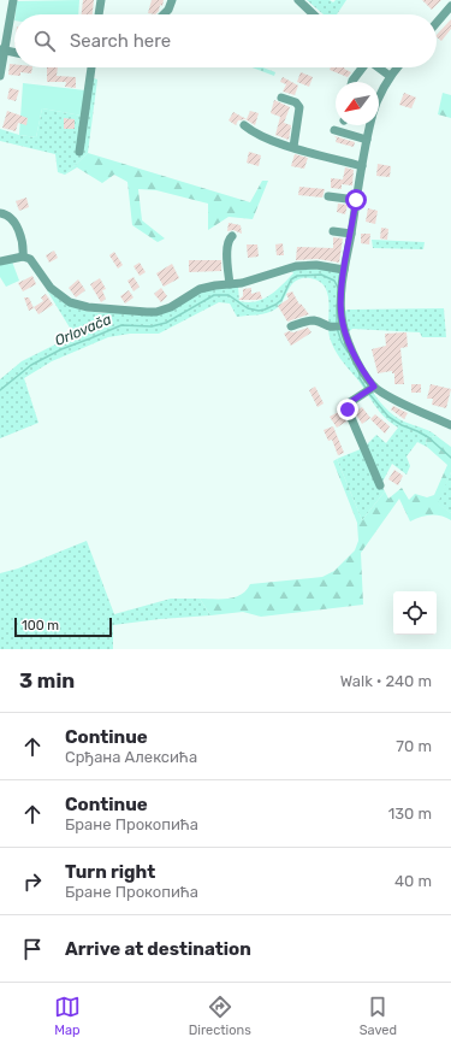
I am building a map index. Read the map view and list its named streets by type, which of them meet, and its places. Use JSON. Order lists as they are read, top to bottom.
{
  "water": ["Orlovača"],
  "scale_bar": "100 m",
  "north": "bottom left",
  "page": {
    "search": "Search here",
    "scale": "100 m",
    "heading": ["3 min", "Walk · 240 m"],
    "list": [
      ["Continue", "Срђана Алексића", "70 m"],
      ["Continue", "Бране Прокопића", "130 m"],
      ["Turn right", "Бране Прокопића", "40 m"],
      "Arrive at destination"
    ],
    "nav": ["Map", "Directions", "Saved"]
  }
}
